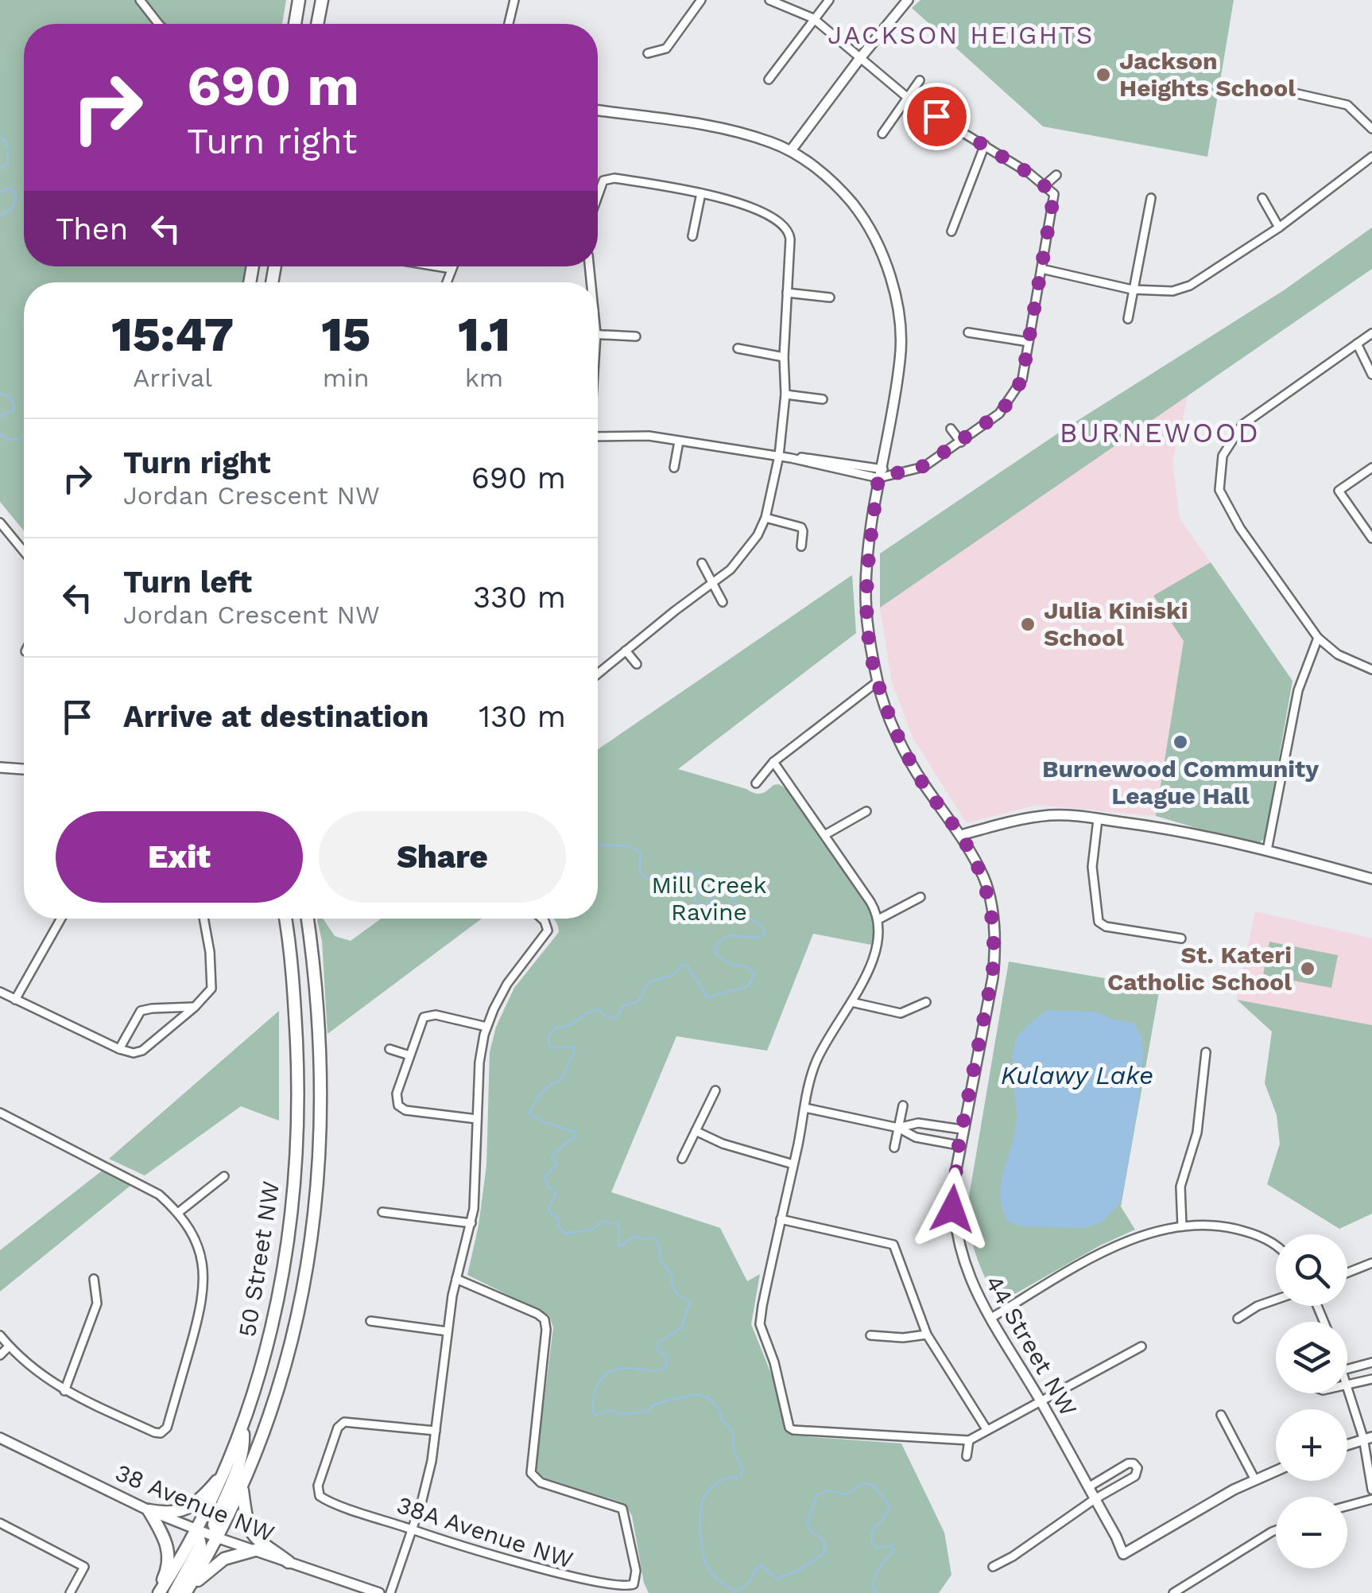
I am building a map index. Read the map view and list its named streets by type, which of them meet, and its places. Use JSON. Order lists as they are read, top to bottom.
{
  "streets": {
    "main road": ["50 Street NW"],
    "street": ["44 Street NW", "38 Avenue NW", "38A Avenue NW"]
  },
  "crossings": [
    ["50 Street NW", "38 Avenue NW"]
  ],
  "districts": ["JACKSON HEIGHTS", "BURNEWOOD"],
  "water": ["Kulawy Lake"],
  "parks": ["Mill Creek Ravine"],
  "places": [
    "Jackson Heights School",
    "Julia Kiniski School",
    "Burnewood Community League Hall",
    "St. Kateri Catholic School"
  ],
  "page": {
    "turn": ["690 m", "Turn right"],
    "then": "Then",
    "eta": [
      "15:47",
      "Arrival",
      "15",
      "min",
      "1.1",
      "km"
    ],
    "list": [
      {
        "name": "Turn right",
        "note": "Jordan Crescent NW",
        "value": "690 m"
      },
      {
        "name": "Turn left",
        "note": "Jordan Crescent NW",
        "value": "330 m"
      },
      {
        "name": "Arrive at destination",
        "value": "130 m"
      }
    ],
    "buttons": ["Exit", "Share"],
    "map_buttons": ["+", "−"]
  }
}
